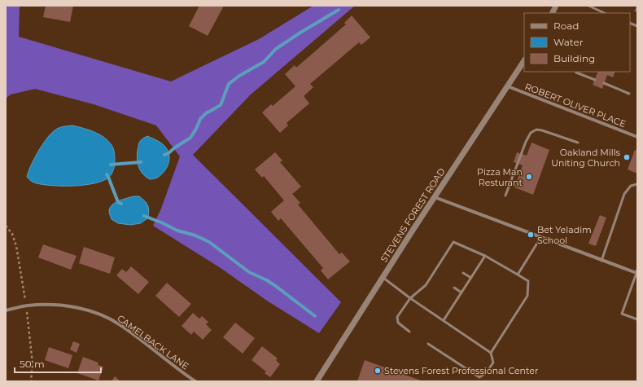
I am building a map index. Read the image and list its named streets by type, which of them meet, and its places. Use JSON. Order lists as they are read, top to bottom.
{
  "streets": {
    "street": ["ROBERT OLIVER PLACE", "STEVENS FOREST ROAD", "CAMELBACK LANE"]
  },
  "crossings": [
    ["ROBERT OLIVER PLACE", "STEVENS FOREST ROAD"]
  ],
  "places": [
    "Oakland Mills Uniting Church",
    "Pizza Man Resturant",
    "Bet Yeladim School",
    "Stevens Forest Professional Center"
  ],
  "legend": ["Road", "Water", "Building"],
  "scale_bar": "50 m"
}
